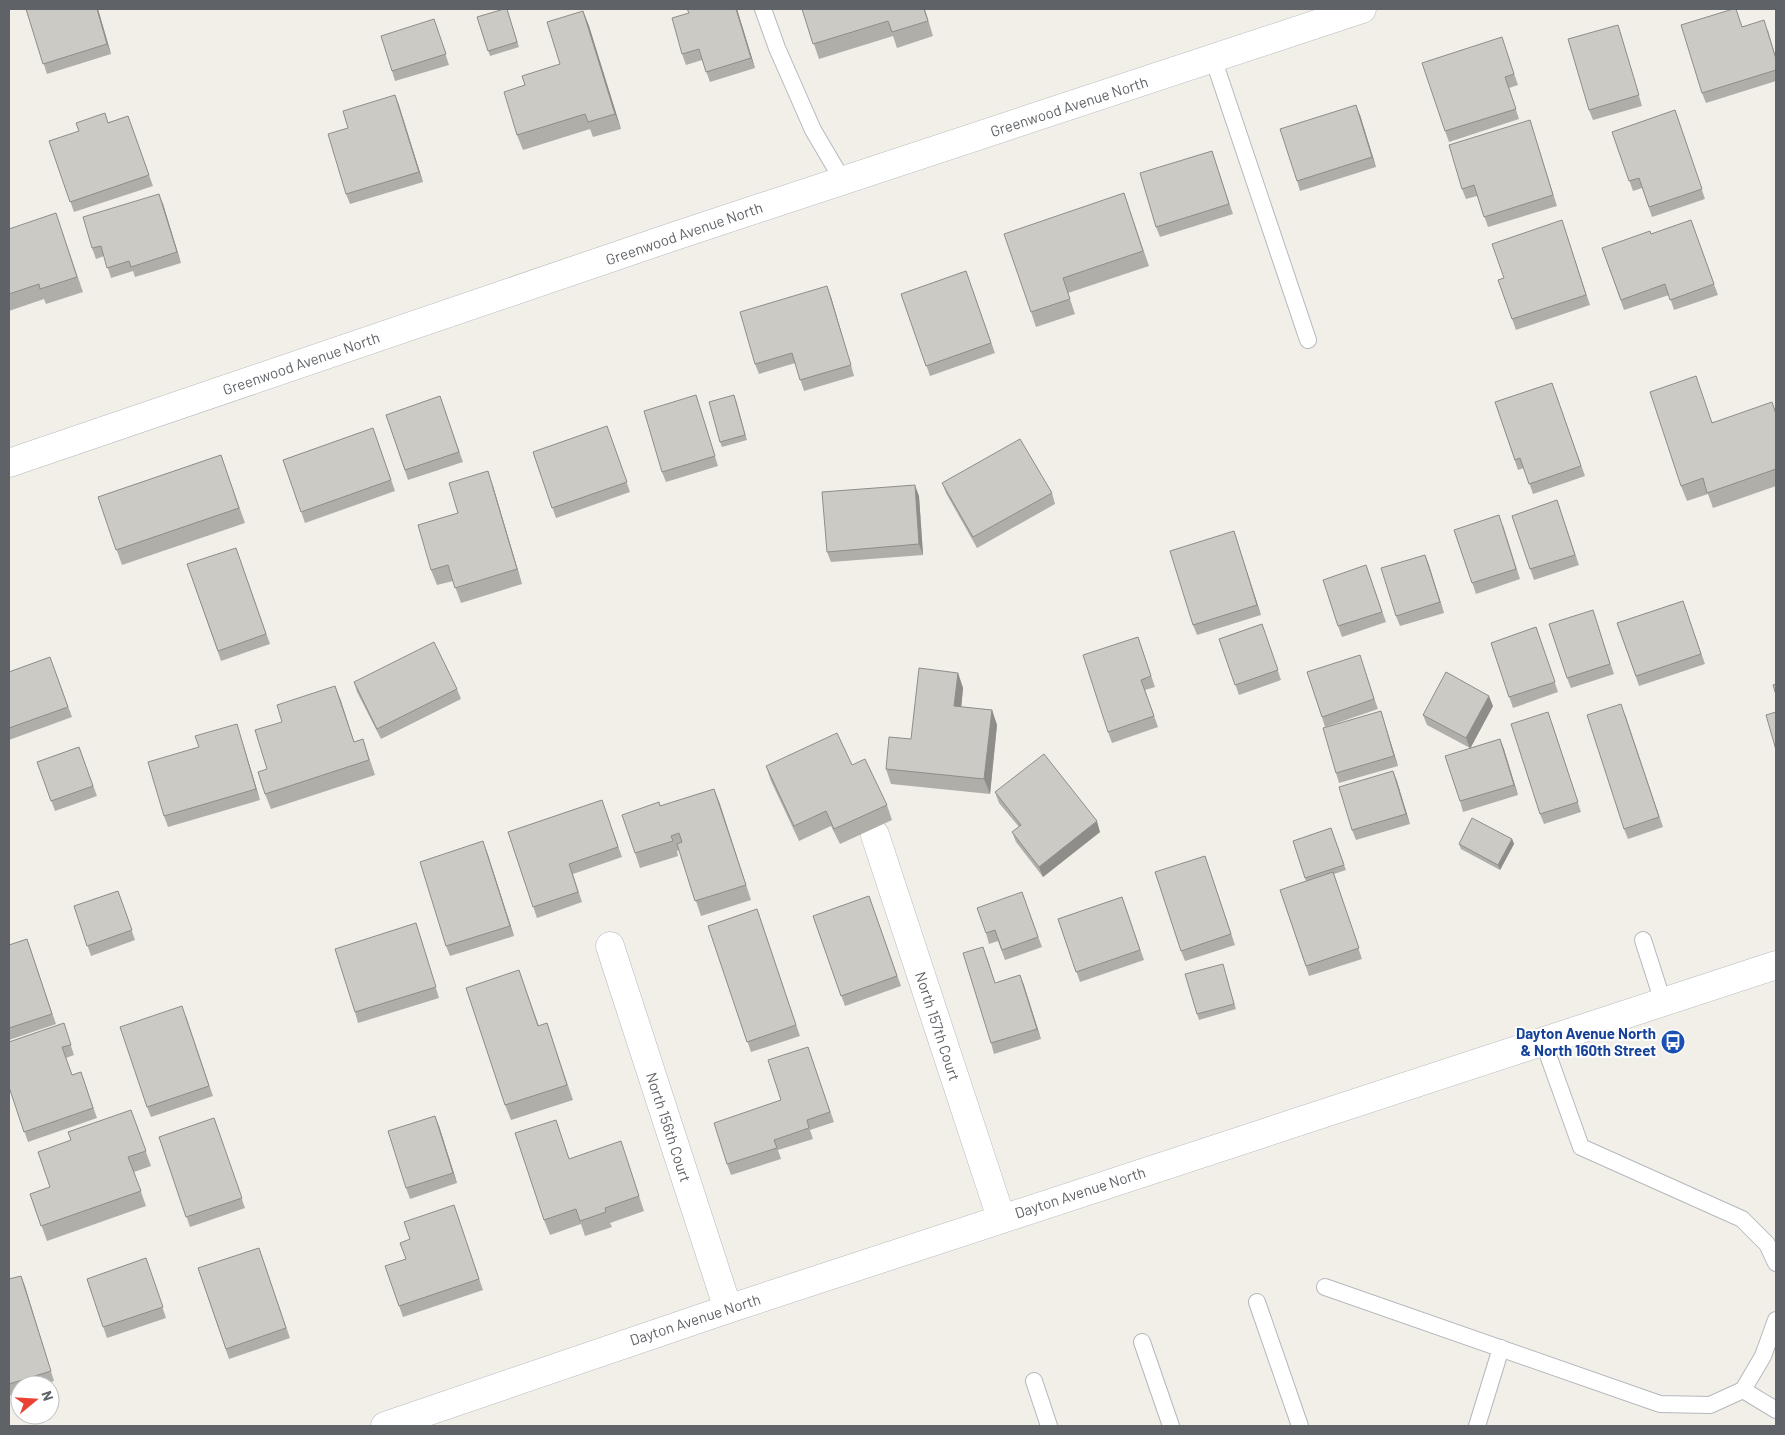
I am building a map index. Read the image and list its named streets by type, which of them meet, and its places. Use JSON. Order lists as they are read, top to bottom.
{
  "streets": {
    "street": [
      "Greenwood Avenue North",
      "North 157th Court",
      "North 156th Court",
      "Dayton Avenue North"
    ]
  },
  "crossings": [
    ["North 157th Court", "Dayton Avenue North"],
    ["North 156th Court", "Dayton Avenue North"]
  ],
  "places": {
    "bus stop": ["Dayton Avenue North & North 160th Street"]
  },
  "north": "right"
}
